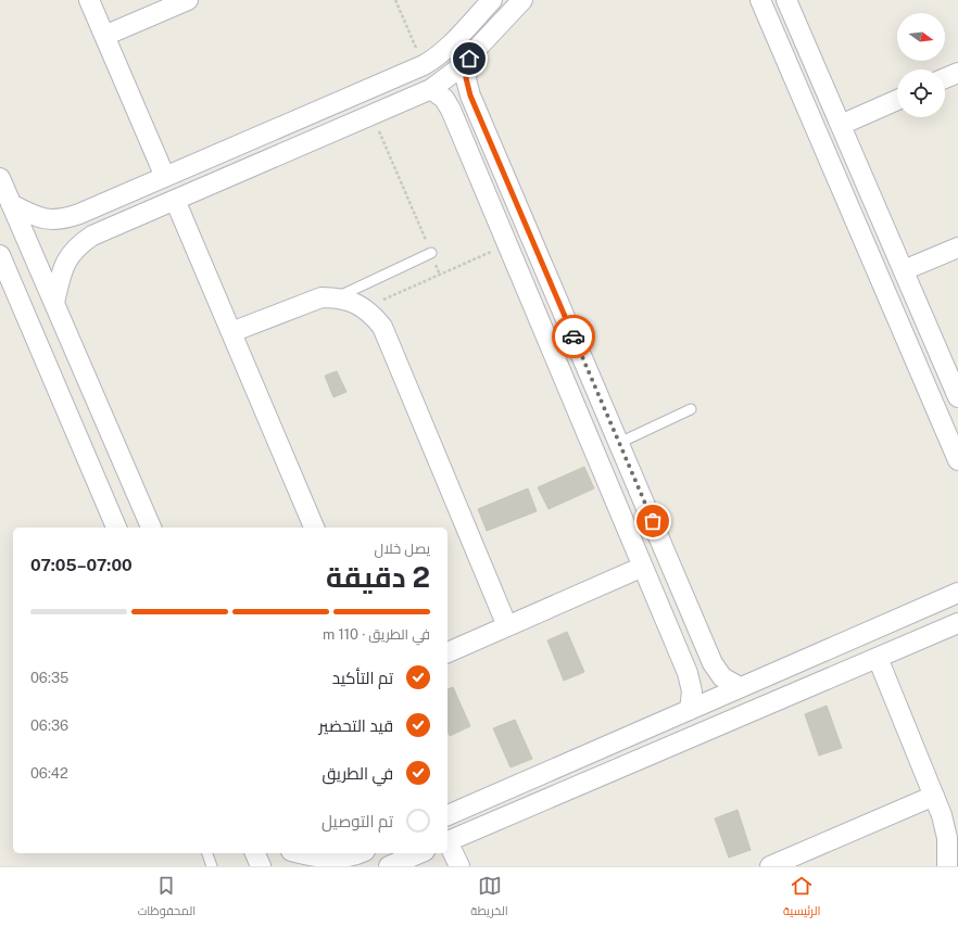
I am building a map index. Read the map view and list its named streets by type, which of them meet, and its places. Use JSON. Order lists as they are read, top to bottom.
{
  "north": "right",
  "page": {
    "heading": ["2 دقيقة", "يصل خلال", "07:00–07:05"],
    "bar": "في الطريق · 110 m",
    "list": [
      ["تم التأكيد", "06:35"],
      ["قيد التحضير", "06:36"],
      ["في الطريق", "06:42"],
      "تم التوصيل"
    ],
    "tabs": ["الرئيسية", "الخريطة", "المحفوظات"]
  }
}
